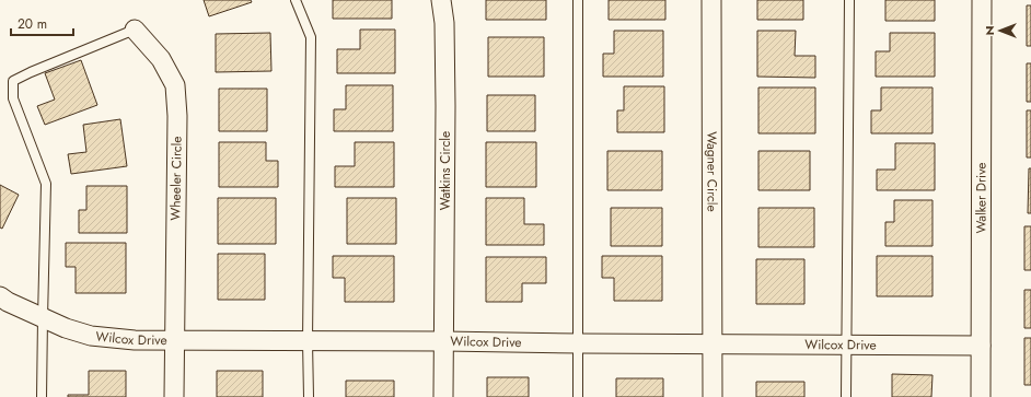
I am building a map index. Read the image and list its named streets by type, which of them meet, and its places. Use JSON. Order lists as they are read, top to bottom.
{
  "streets": {
    "street": [
      "Watkins Circle",
      "Wagner Circle",
      "Wheeler Circle",
      "Walker Drive",
      "Wilcox Drive"
    ]
  },
  "crossings": [
    ["Watkins Circle", "Wilcox Drive"],
    ["Wagner Circle", "Wilcox Drive"],
    ["Wheeler Circle", "Wilcox Drive"],
    ["Walker Drive", "Wilcox Drive"]
  ],
  "scale_bar": "20 m",
  "north": "left"
}
